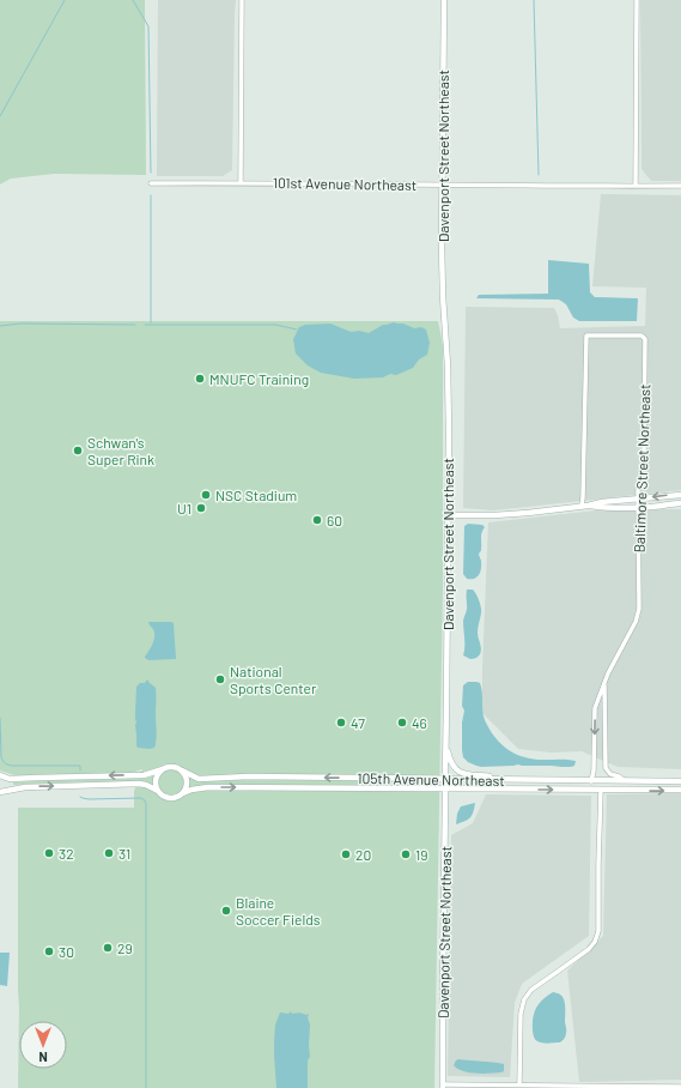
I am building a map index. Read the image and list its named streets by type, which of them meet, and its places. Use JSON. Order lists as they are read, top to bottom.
{
  "streets": {
    "street": [
      "Davenport Street Northeast",
      "101st Avenue Northeast",
      "Baltimore Street Northeast",
      "105th Avenue Northeast"
    ]
  },
  "crossings": [
    ["Davenport Street Northeast", "101st Avenue Northeast"],
    ["Davenport Street Northeast", "105th Avenue Northeast"],
    ["Baltimore Street Northeast", "105th Avenue Northeast"]
  ],
  "places": [
    "MNUFC Training",
    "Schwan's Super Rink",
    "NSC Stadium",
    "U1",
    "60",
    "National Sports Center",
    "47",
    "46",
    "32",
    "31",
    "20",
    "19",
    "Blaine Soccer Fields",
    "29",
    "30"
  ],
  "north": "bottom"
}
